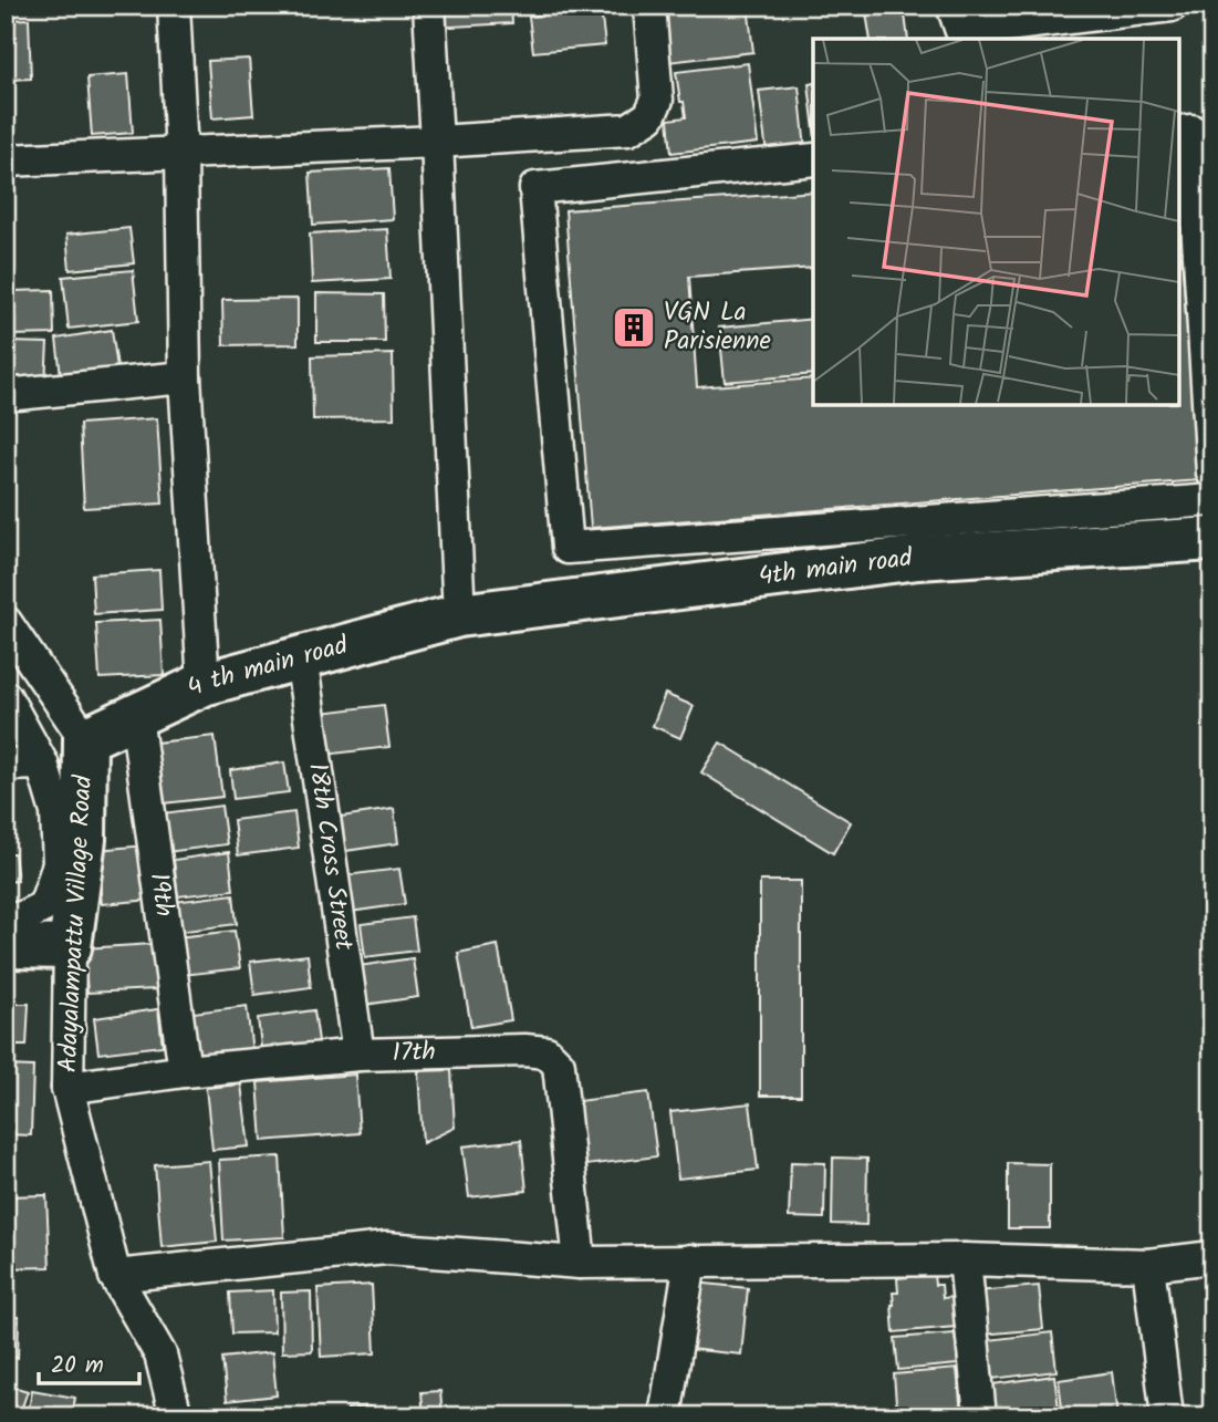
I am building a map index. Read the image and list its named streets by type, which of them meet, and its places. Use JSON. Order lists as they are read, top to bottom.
{
  "streets": {
    "street": [
      "4th main road",
      "4 th main road",
      "18th Cross Street",
      "19th",
      "Adayalampattu Village Road",
      "17th"
    ]
  },
  "crossings": [
    ["4th main road", "4 th main road"],
    ["4 th main road", "18th Cross Street"],
    ["4 th main road", "19th"],
    ["4 th main road", "Adayalampattu Village Road"],
    ["18th Cross Street", "17th"],
    ["19th", "17th"],
    ["Adayalampattu Village Road", "17th"]
  ],
  "places": {
    "building": ["VGN La Parisienne"]
  },
  "scale_bar": "20 m"
}
